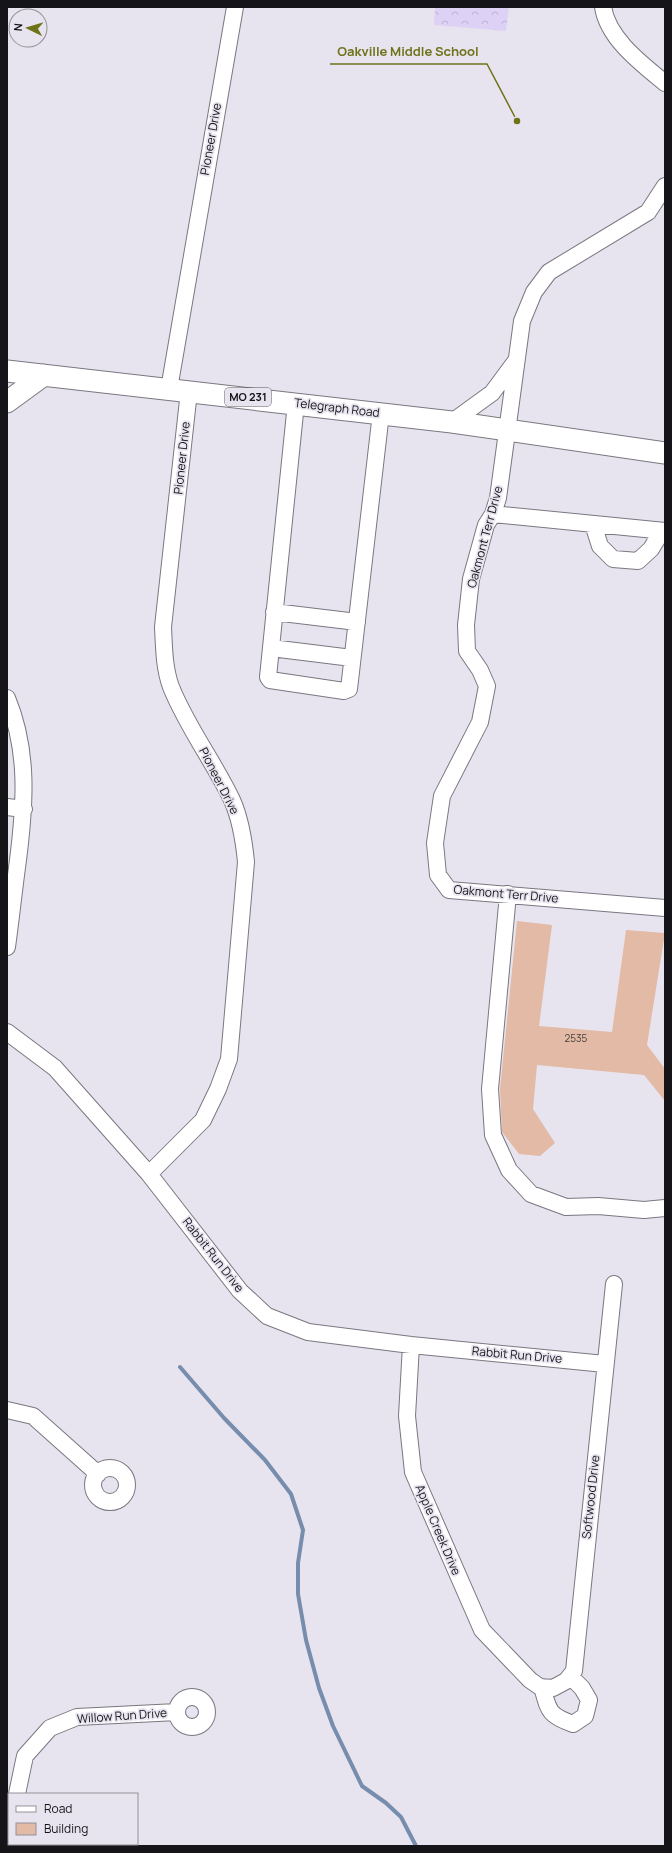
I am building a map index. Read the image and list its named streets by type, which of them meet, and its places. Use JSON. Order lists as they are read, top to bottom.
{
  "streets": {
    "main road": ["MO 231", "Telegraph Road"],
    "street": [
      "Pioneer Drive",
      "Oakmont Terr Drive",
      "Rabbit Run Drive",
      "Softwood Drive",
      "Apple Creek Drive",
      "Willow Run Drive"
    ]
  },
  "crossings": [
    ["Pioneer Drive", "Telegraph Road"],
    ["Pioneer Drive", "Rabbit Run Drive"],
    ["Telegraph Road", "Oakmont Terr Drive"],
    ["Rabbit Run Drive", "Softwood Drive"],
    ["Rabbit Run Drive", "Apple Creek Drive"]
  ],
  "places": ["Oakville Middle School"],
  "house_numbers": ["2535"],
  "legend": ["Road", "Building"],
  "north": "left"
}
